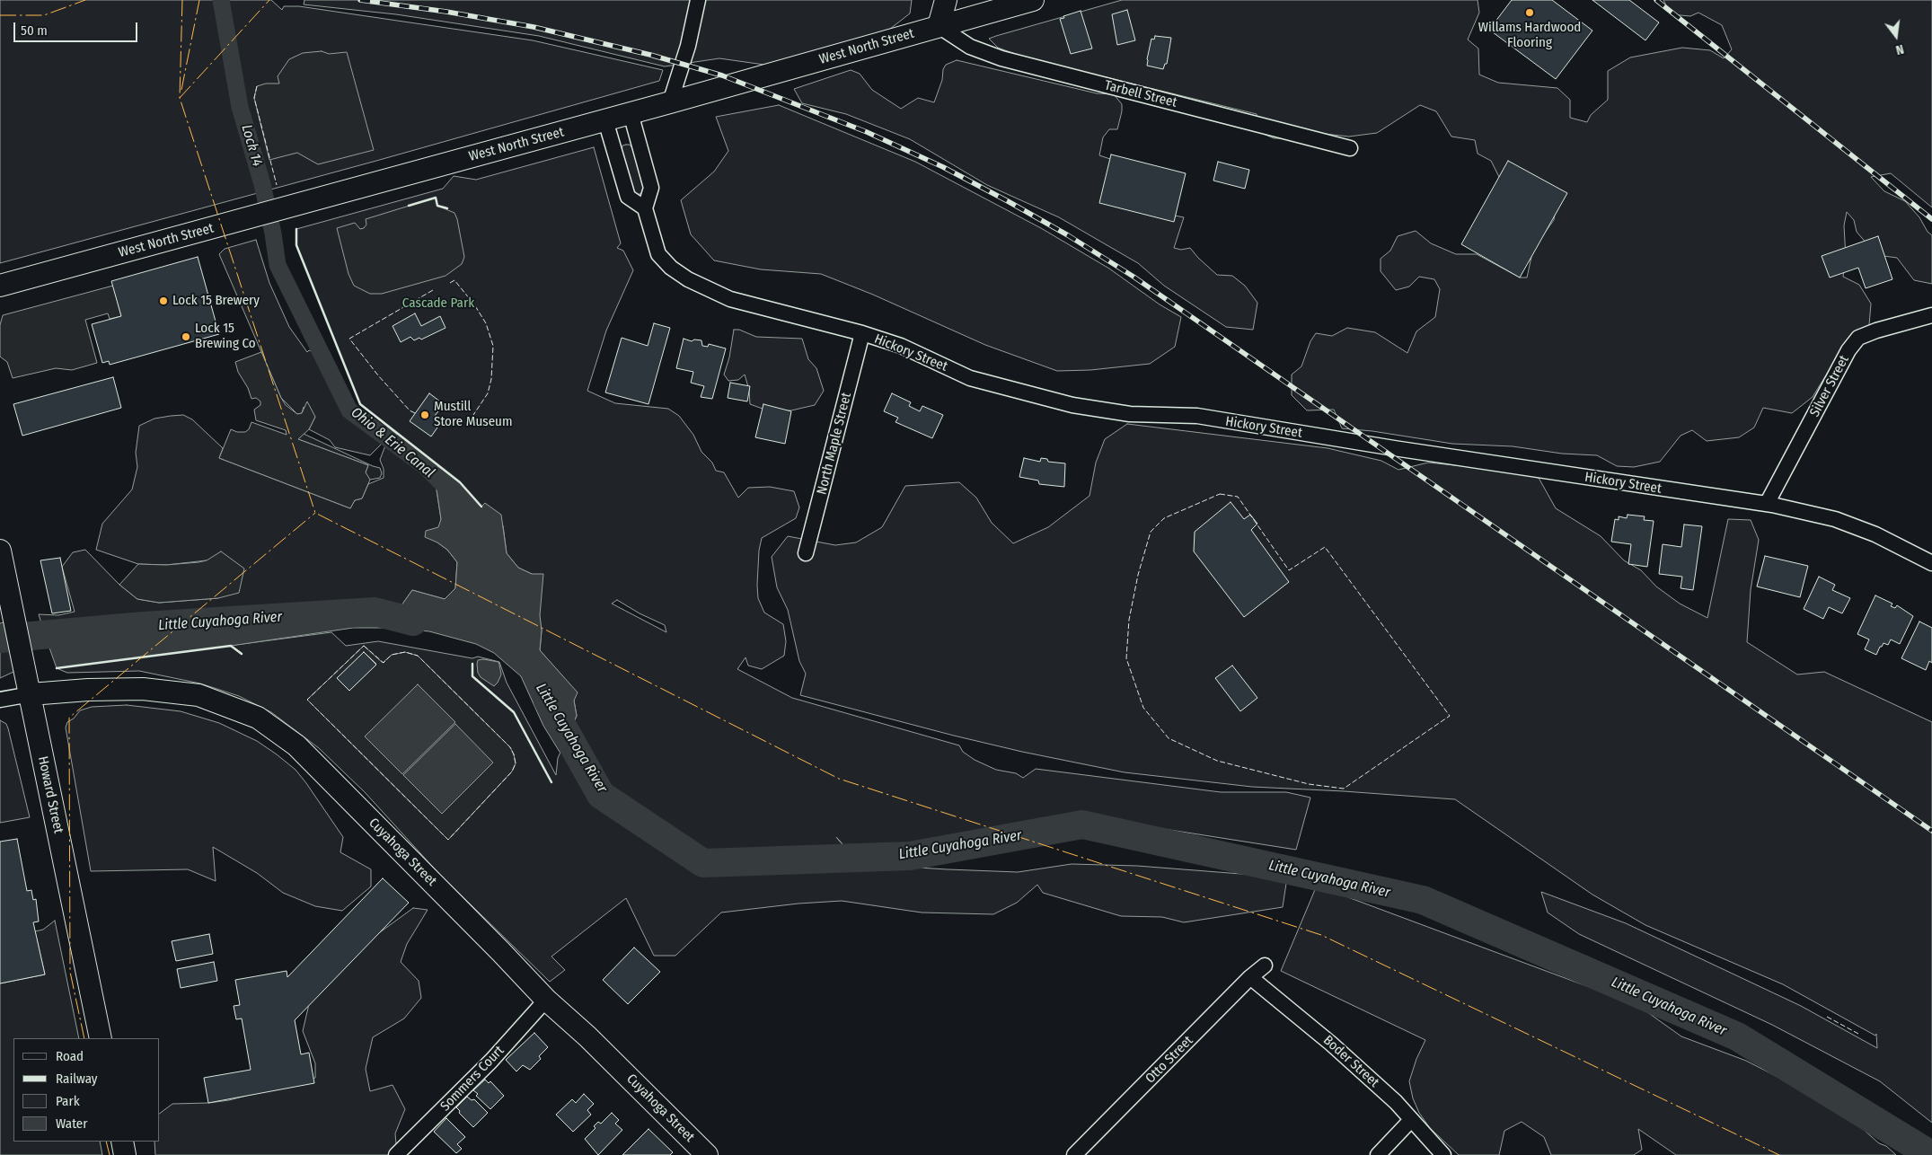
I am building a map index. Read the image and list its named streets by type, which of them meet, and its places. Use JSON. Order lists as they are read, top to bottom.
{
  "streets": {
    "street": [
      "West North Street",
      "Tarbell Street",
      "Hickory Street",
      "Silver Street",
      "North Maple Street",
      "Howard Street",
      "Cuyahoga Street",
      "Otto Street",
      "Boder Street",
      "Sommers Court"
    ]
  },
  "crossings": [
    ["West North Street", "Tarbell Street"],
    ["Hickory Street", "Silver Street"],
    ["Hickory Street", "North Maple Street"],
    ["Howard Street", "Cuyahoga Street"],
    ["Cuyahoga Street", "Sommers Court"],
    ["Otto Street", "Boder Street"]
  ],
  "water": ["Lock 14", "Ohio & Erie Canal", "Little Cuyahoga River"],
  "parks": ["Cascade Park"],
  "places": [
    "Willams Hardwood Flooring",
    "Lock 15 Brewery",
    "Lock 15 Brewing Co",
    "Mustill Store Museum"
  ],
  "legend": [
    "Road",
    "Railway",
    "Park",
    "Water"
  ],
  "scale_bar": "50 m",
  "north": "bottom"
}
